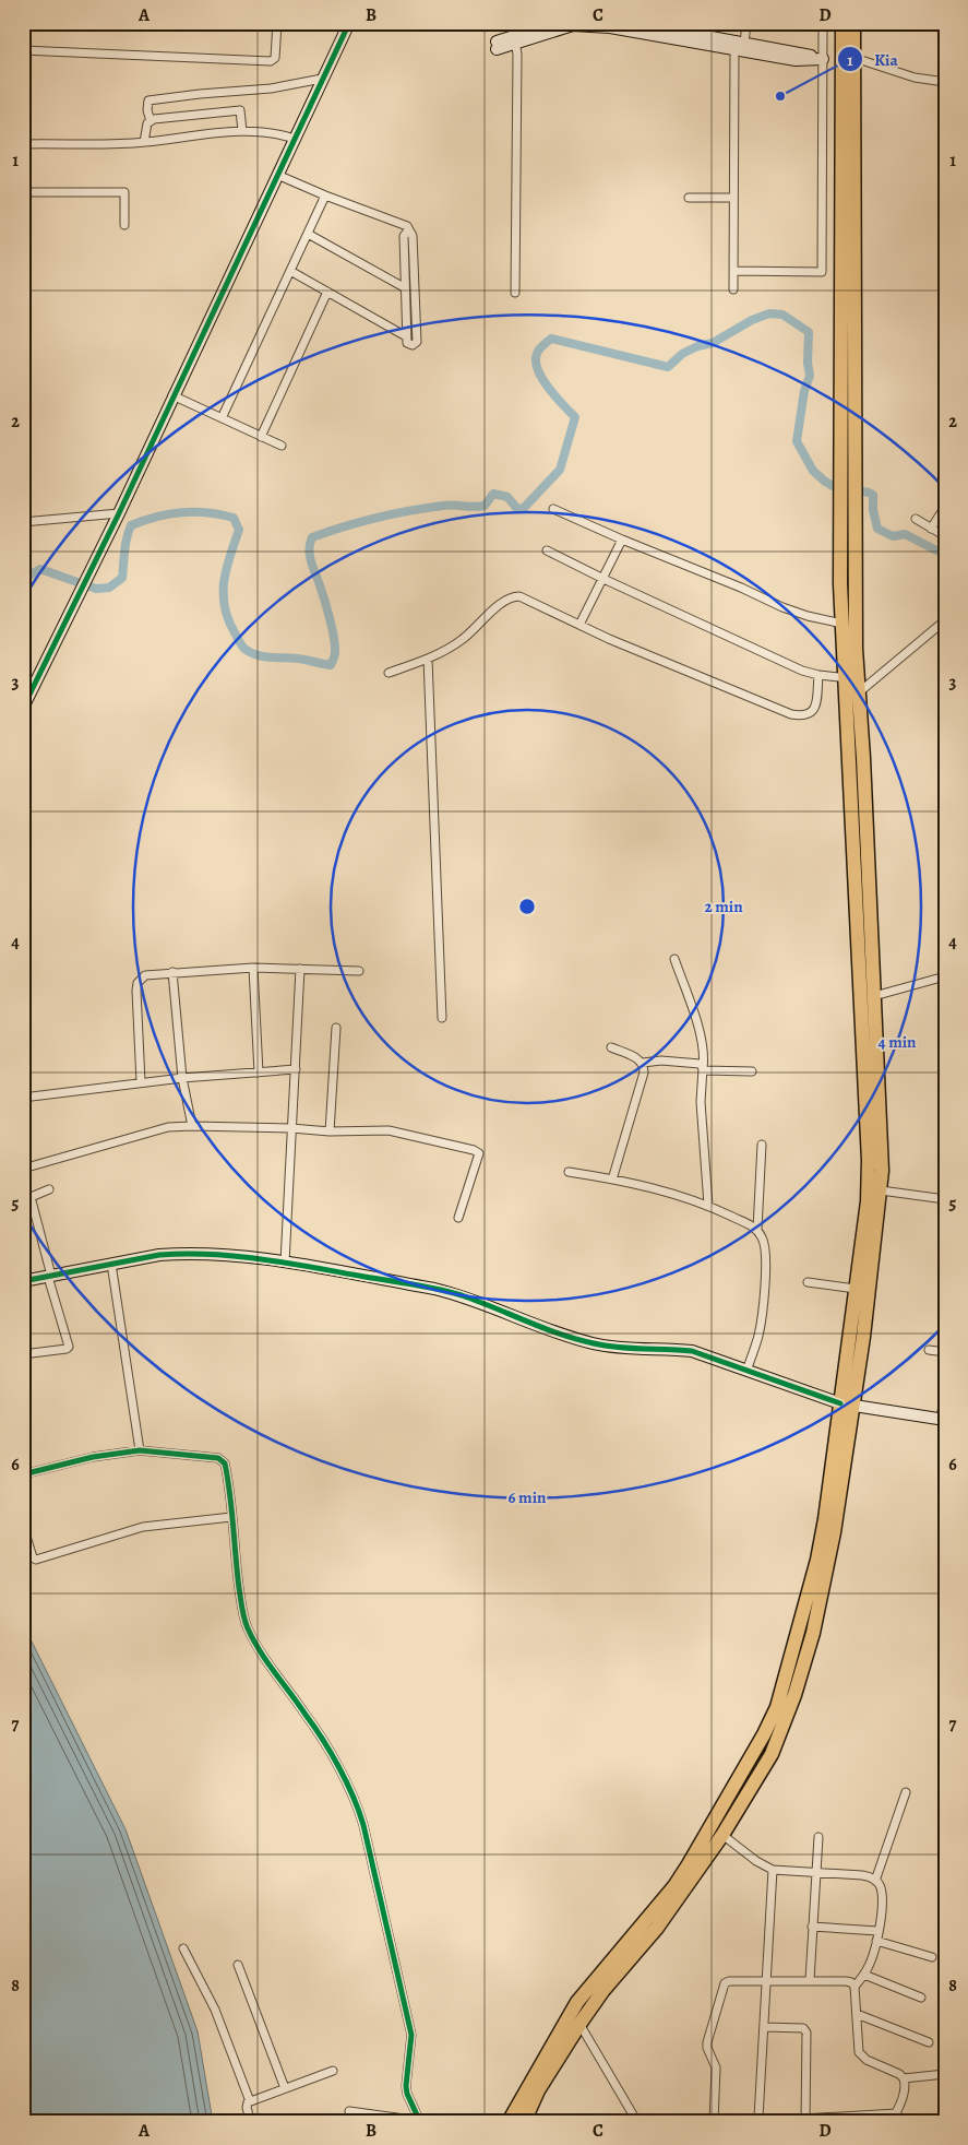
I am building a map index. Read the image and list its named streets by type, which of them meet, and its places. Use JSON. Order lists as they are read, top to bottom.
{
  "places": ["Kia"],
  "grid": {
    "columns": [
      "A",
      "B",
      "C",
      "D"
    ],
    "rows": [
      "1",
      "2",
      "3",
      "4",
      "5",
      "6",
      "7",
      "8"
    ]
  },
  "rings": ["2 min", "4 min", "6 min"]
}
